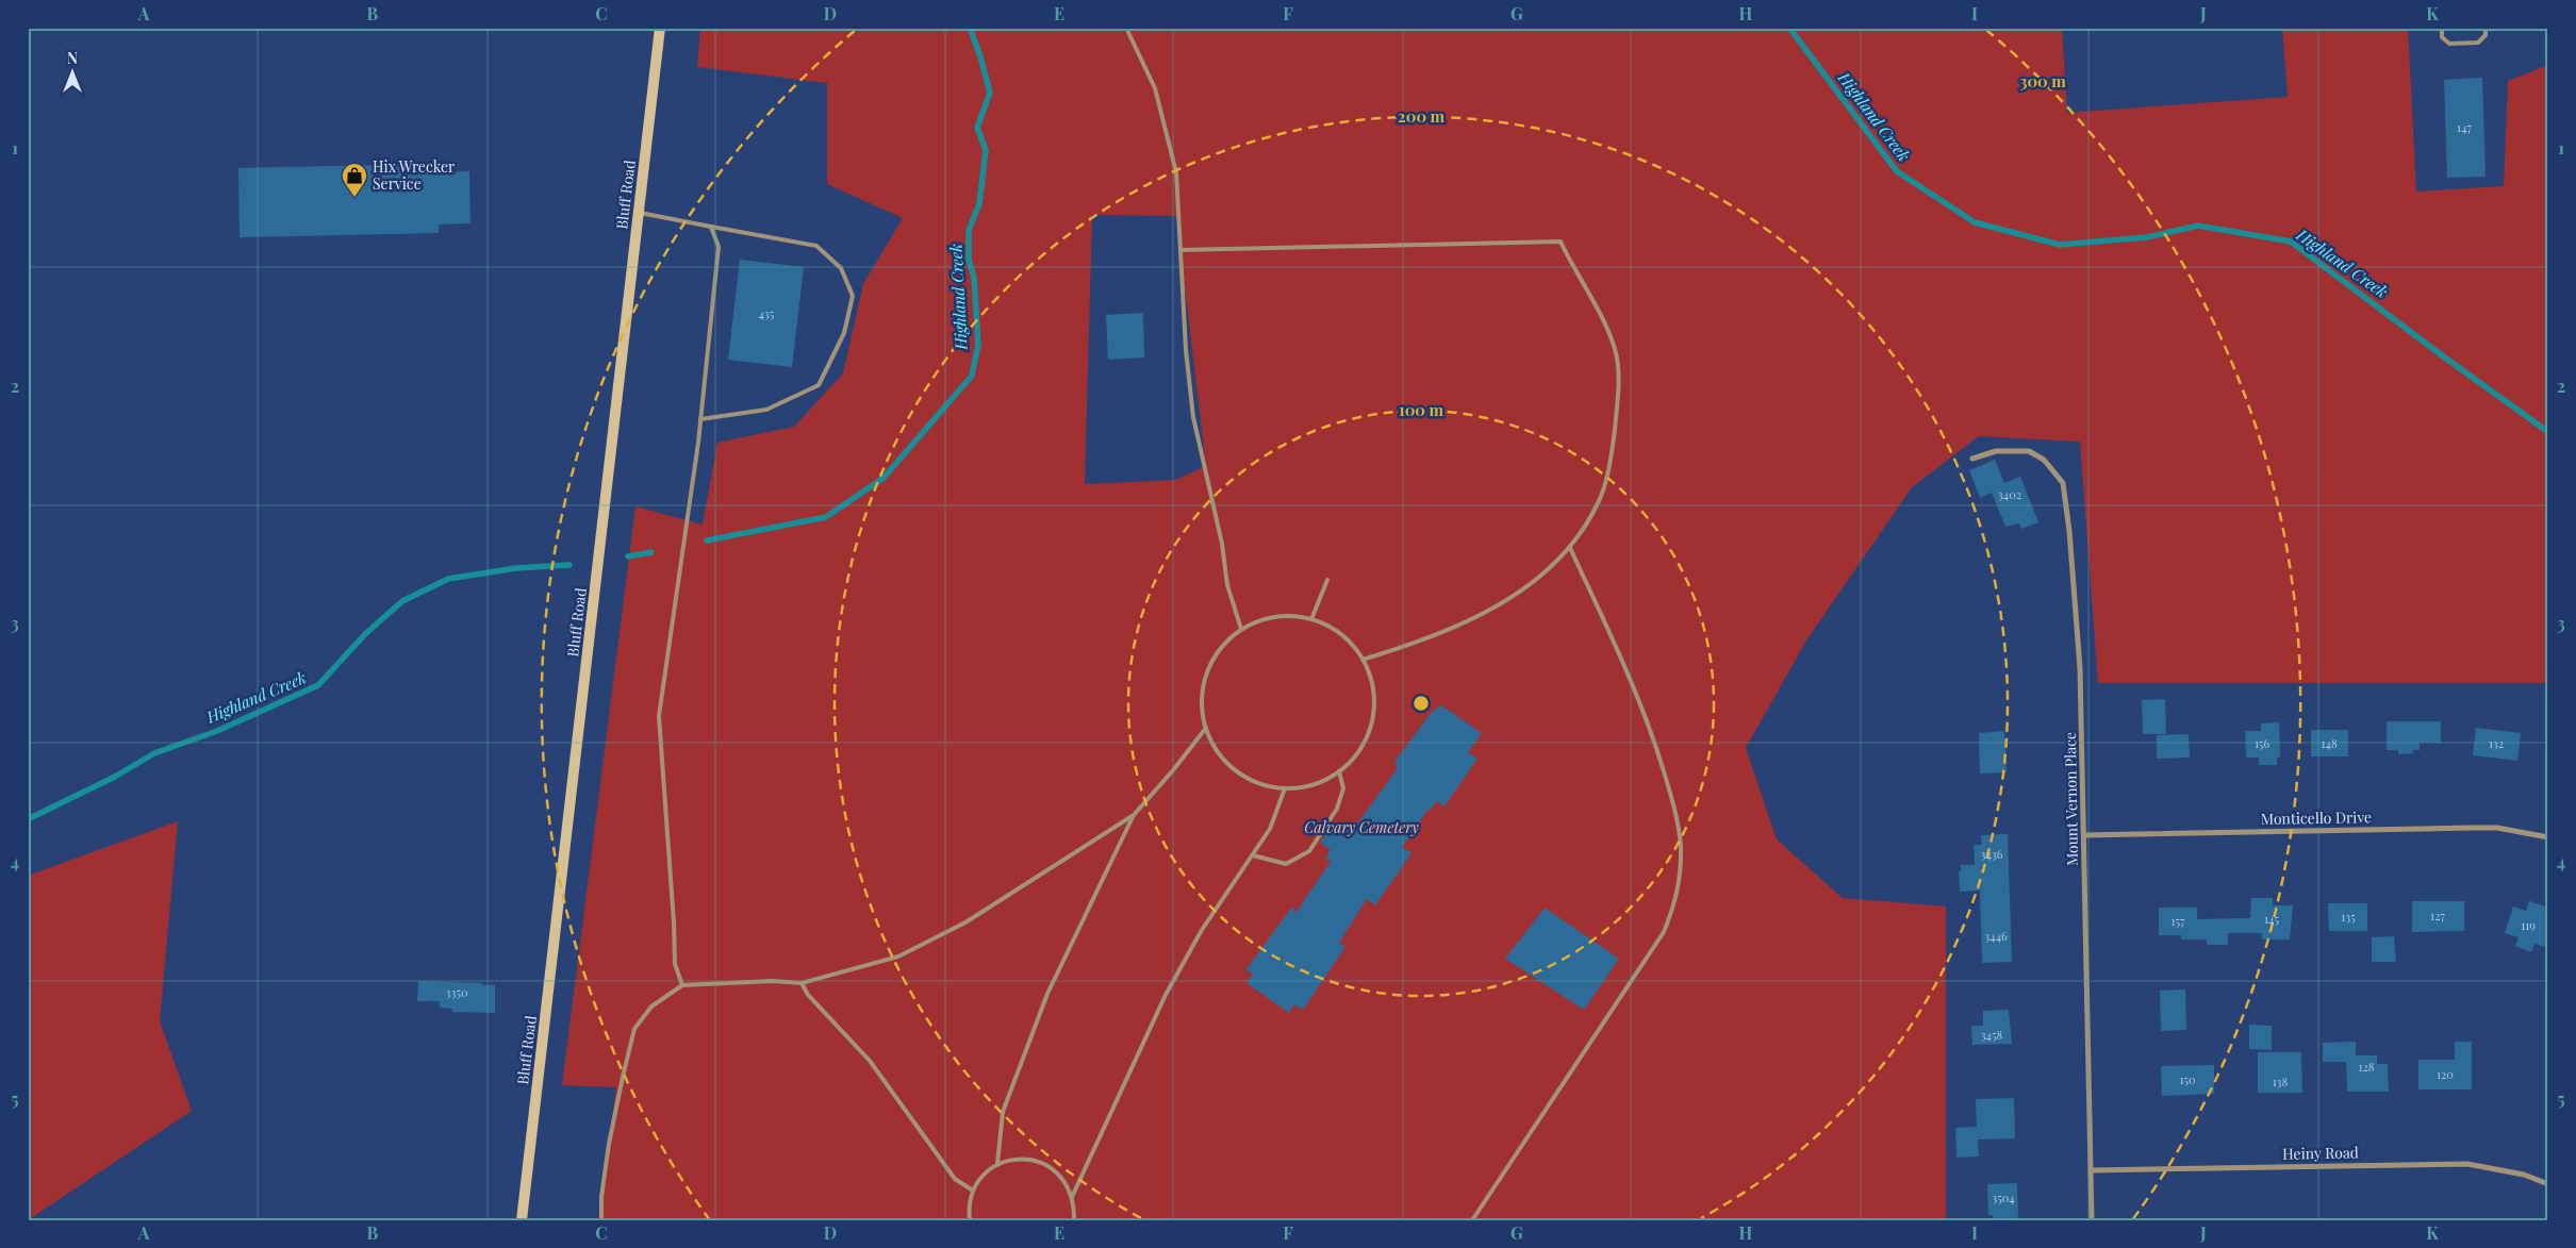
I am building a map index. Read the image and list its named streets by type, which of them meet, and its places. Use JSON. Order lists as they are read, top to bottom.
{
  "streets": {
    "main road": ["Bluff Road"],
    "street": ["Mount Vernon Place", "Monticello Drive", "Heiny Road"]
  },
  "crossings": [
    ["Mount Vernon Place", "Monticello Drive"],
    ["Mount Vernon Place", "Heiny Road"]
  ],
  "water": ["Highland Creek"],
  "parks": ["Calvary Cemetery"],
  "places": {
    "shop": ["Hix Wrecker Service"]
  },
  "house_numbers": [
    "147",
    "435",
    "3402",
    "156",
    "148",
    "132",
    "3436",
    "127",
    "135",
    "145",
    "157",
    "119",
    "3446",
    "3350",
    "3458",
    "128",
    "120",
    "150",
    "138",
    "3504"
  ],
  "north": "top",
  "grid": {
    "columns": [
      "A",
      "B",
      "C",
      "D",
      "E",
      "F",
      "G",
      "H",
      "I",
      "J",
      "K"
    ],
    "rows": [
      "1",
      "2",
      "3",
      "4",
      "5"
    ]
  },
  "rings": ["300 m", "200 m", "100 m"]
}
